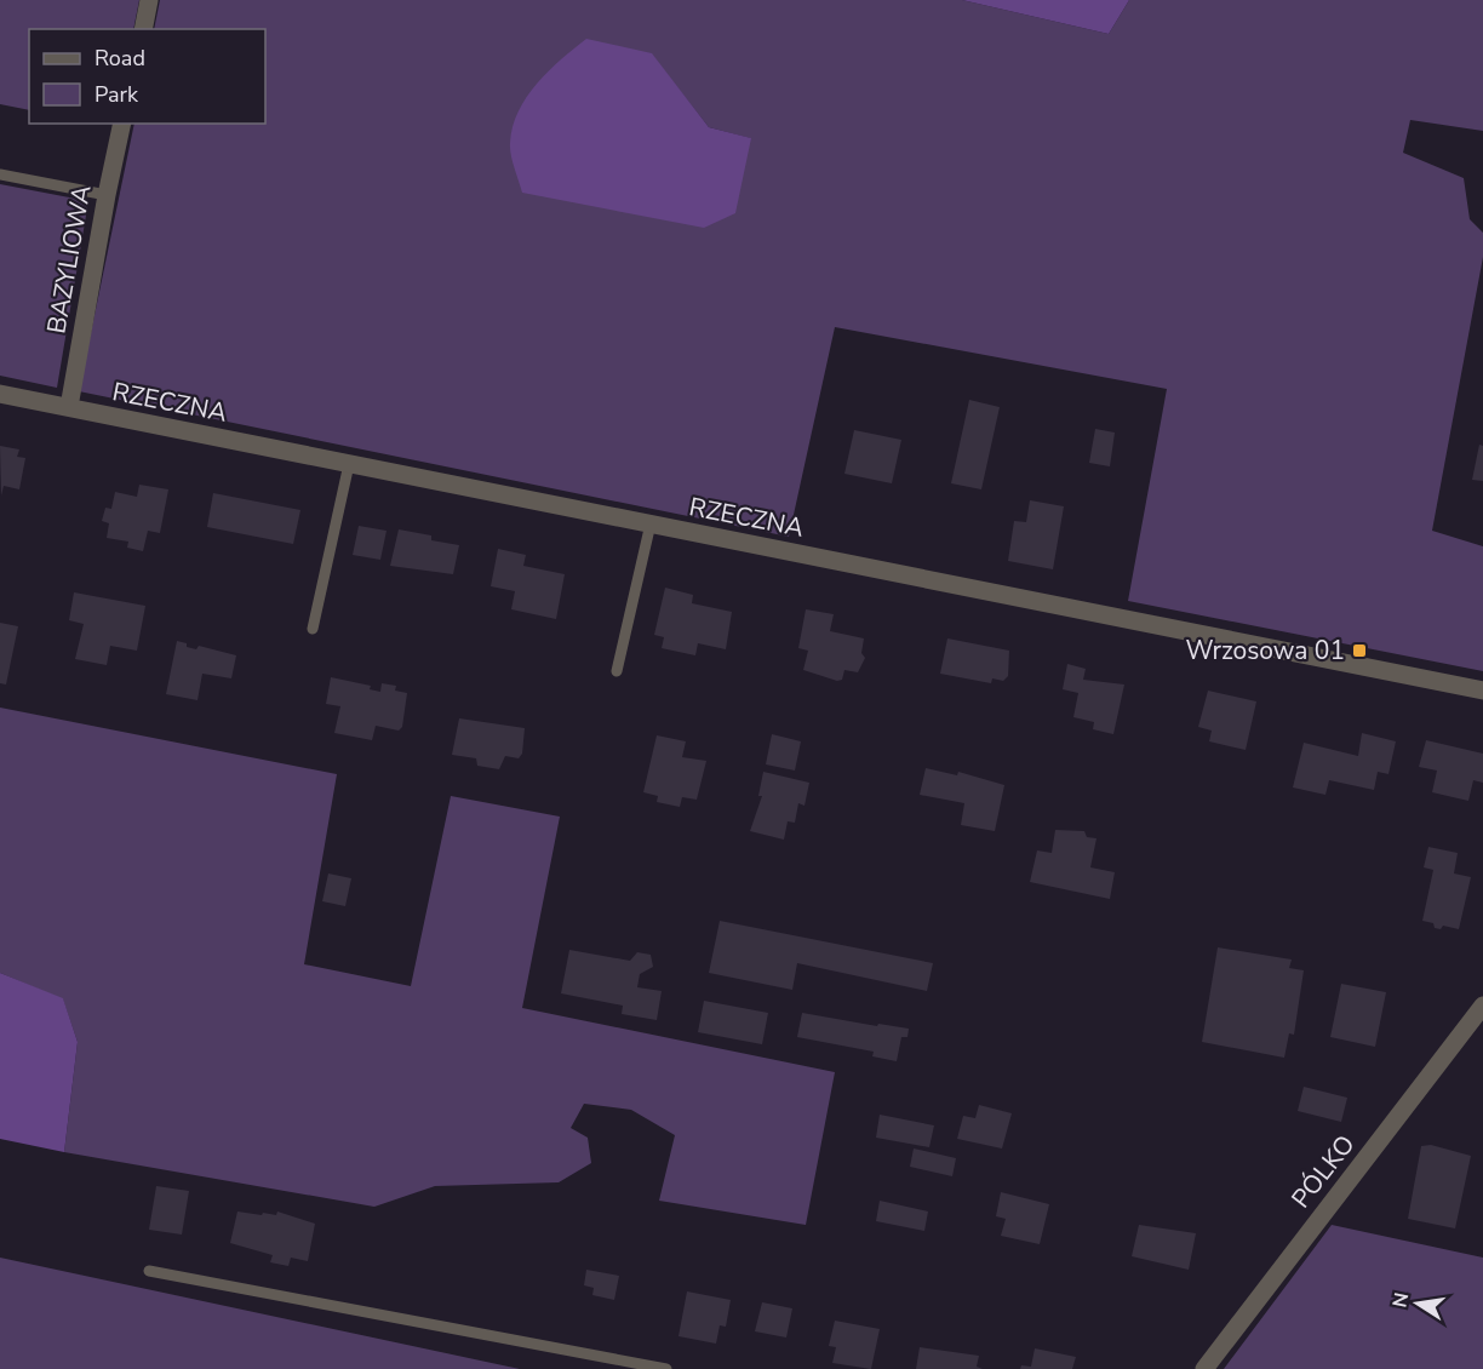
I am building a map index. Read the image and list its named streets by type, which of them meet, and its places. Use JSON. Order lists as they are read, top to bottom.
{
  "streets": {
    "street": ["BAZYLIOWA", "RZECZNA", "PÓLKO"]
  },
  "crossings": [
    ["BAZYLIOWA", "RZECZNA"]
  ],
  "places": {
    "transit": ["Wrzosowa 01"]
  },
  "legend": ["Road", "Park"],
  "north": "left"
}
